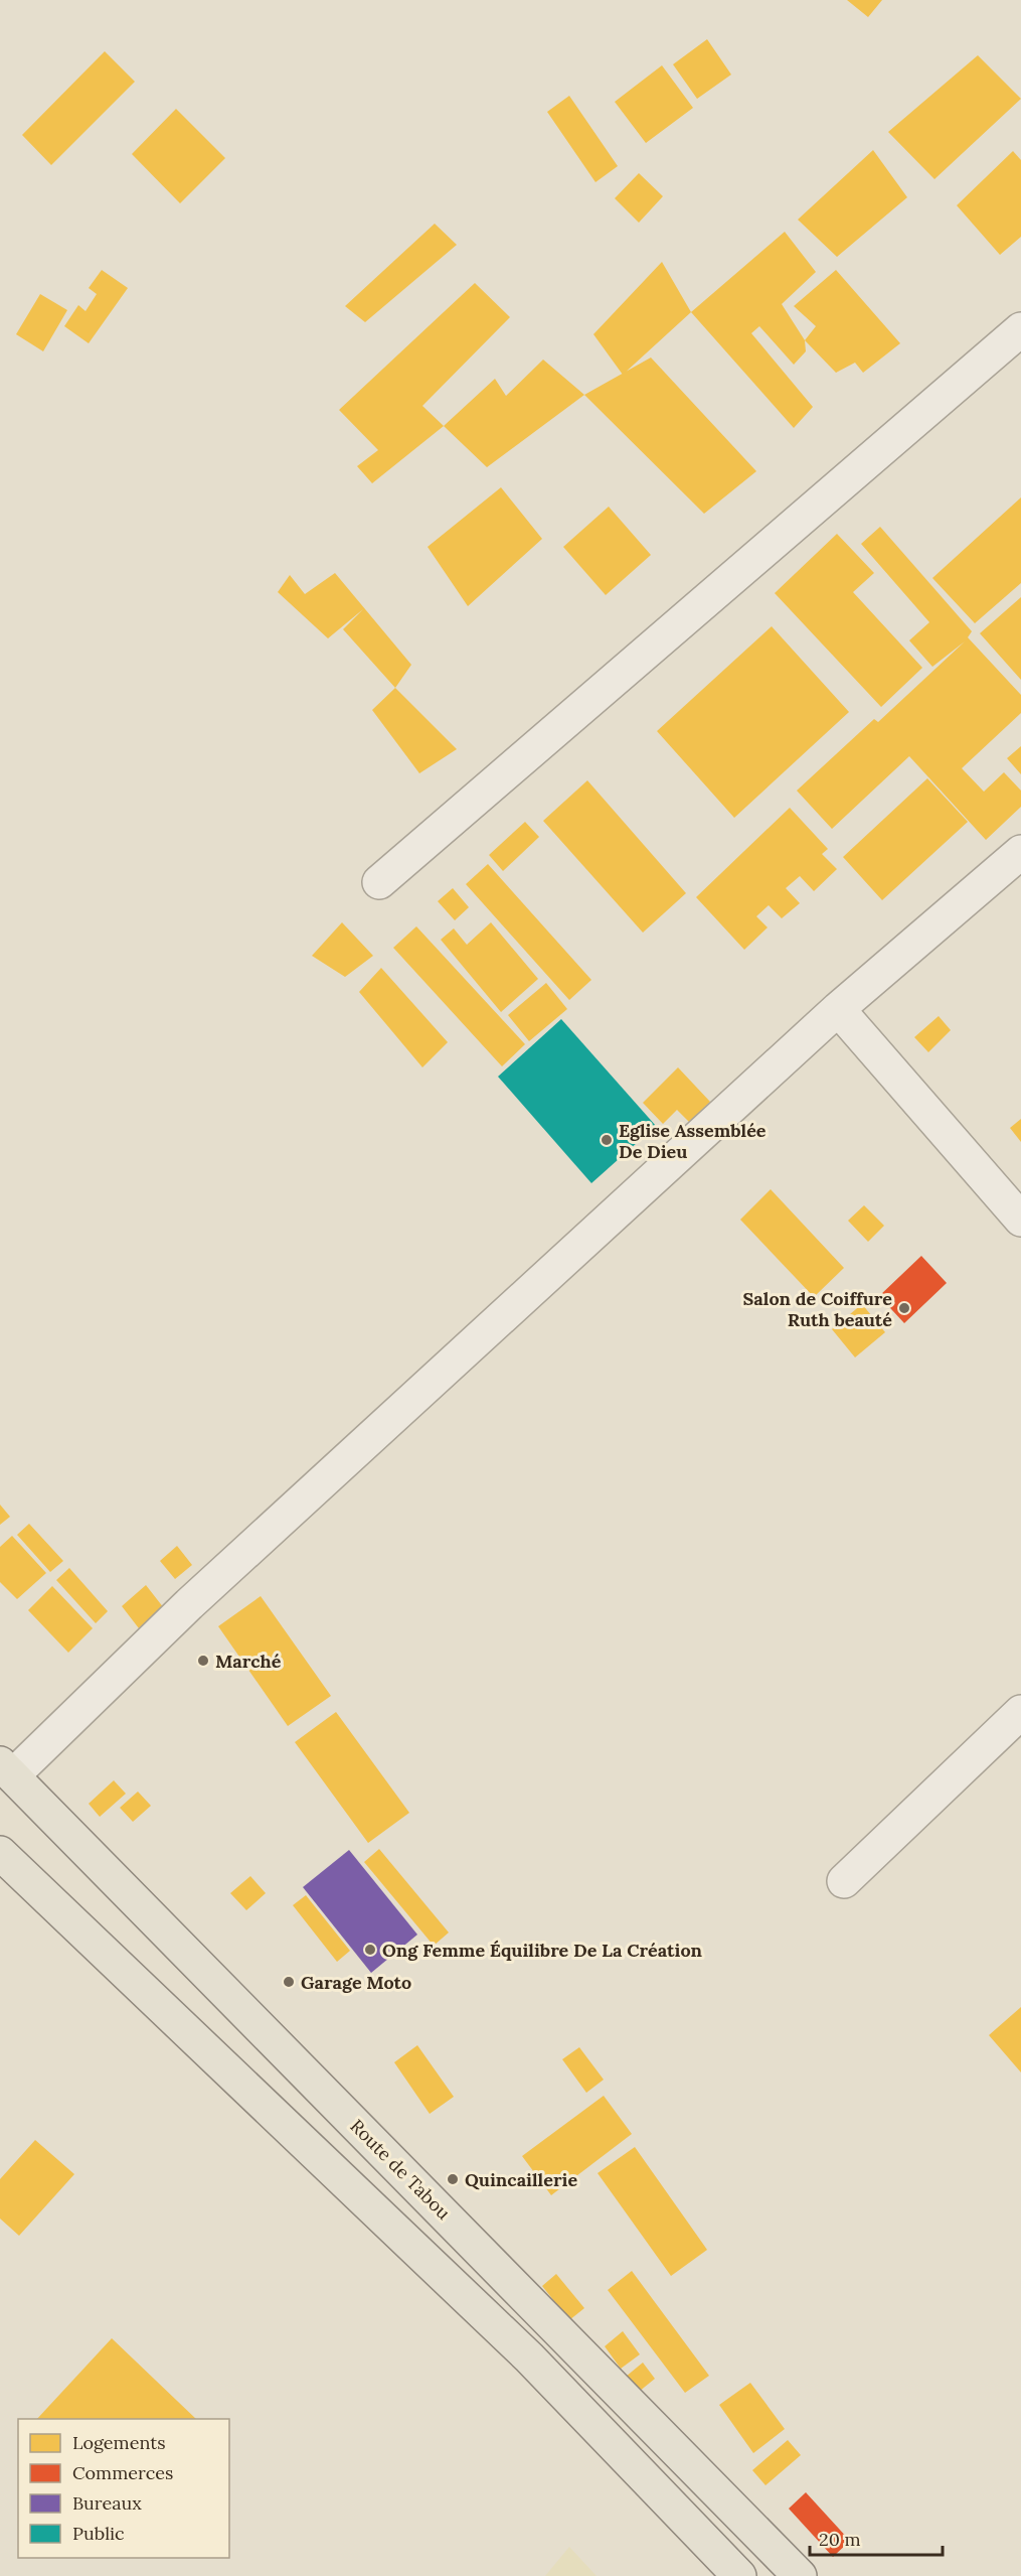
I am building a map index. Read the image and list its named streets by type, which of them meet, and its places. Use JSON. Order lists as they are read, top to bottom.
{
  "streets": {
    "main road": ["Route de Tabou"]
  },
  "places": [
    "Eglise Assemblée De Dieu",
    "Salon de Coiffure Ruth beauté",
    "Marché",
    "Ong Femme Équilibre De La Création",
    "Garage Moto",
    "Quincaillerie"
  ],
  "legend": [
    "Logements",
    "Commerces",
    "Bureaux",
    "Public"
  ],
  "scale_bar": "20 m"
}
